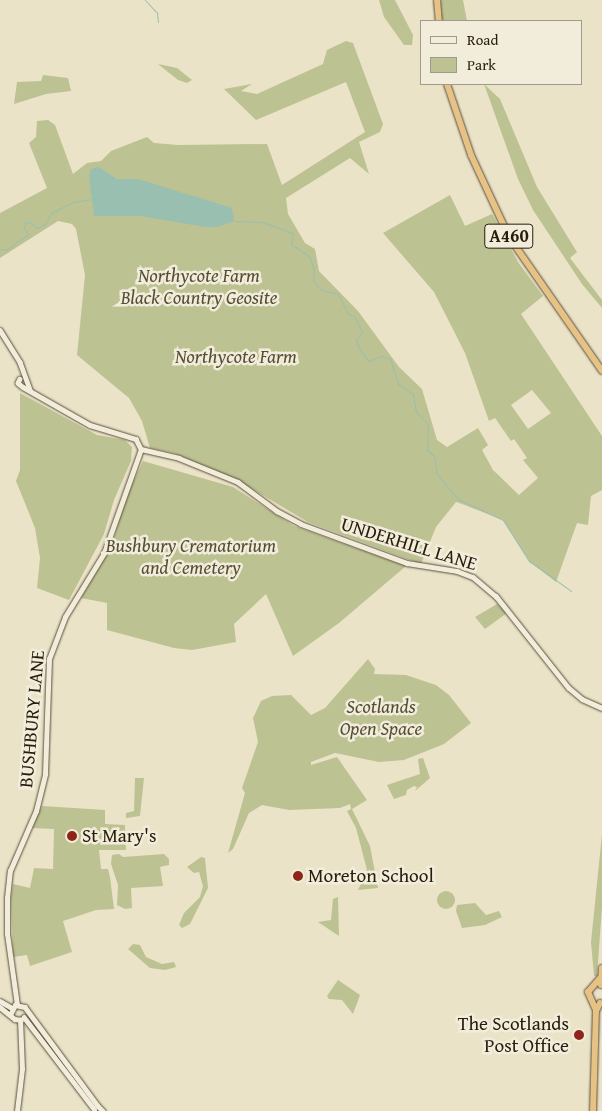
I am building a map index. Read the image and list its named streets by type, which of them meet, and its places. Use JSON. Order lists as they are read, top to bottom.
{
  "streets": {
    "highway": ["A460"],
    "street": ["UNDERHILL LANE", "BUSHBURY LANE"]
  },
  "crossings": [
    ["UNDERHILL LANE", "BUSHBURY LANE"]
  ],
  "parks": [
    "Northycote Farm Black Country Geosite",
    "Northycote Farm",
    "Bushbury Crematorium and Cemetery",
    "Scotlands Open Space"
  ],
  "places": ["St Mary's", "Moreton School", "The Scotlands Post Office"],
  "legend": ["Road", "Park"]
}
